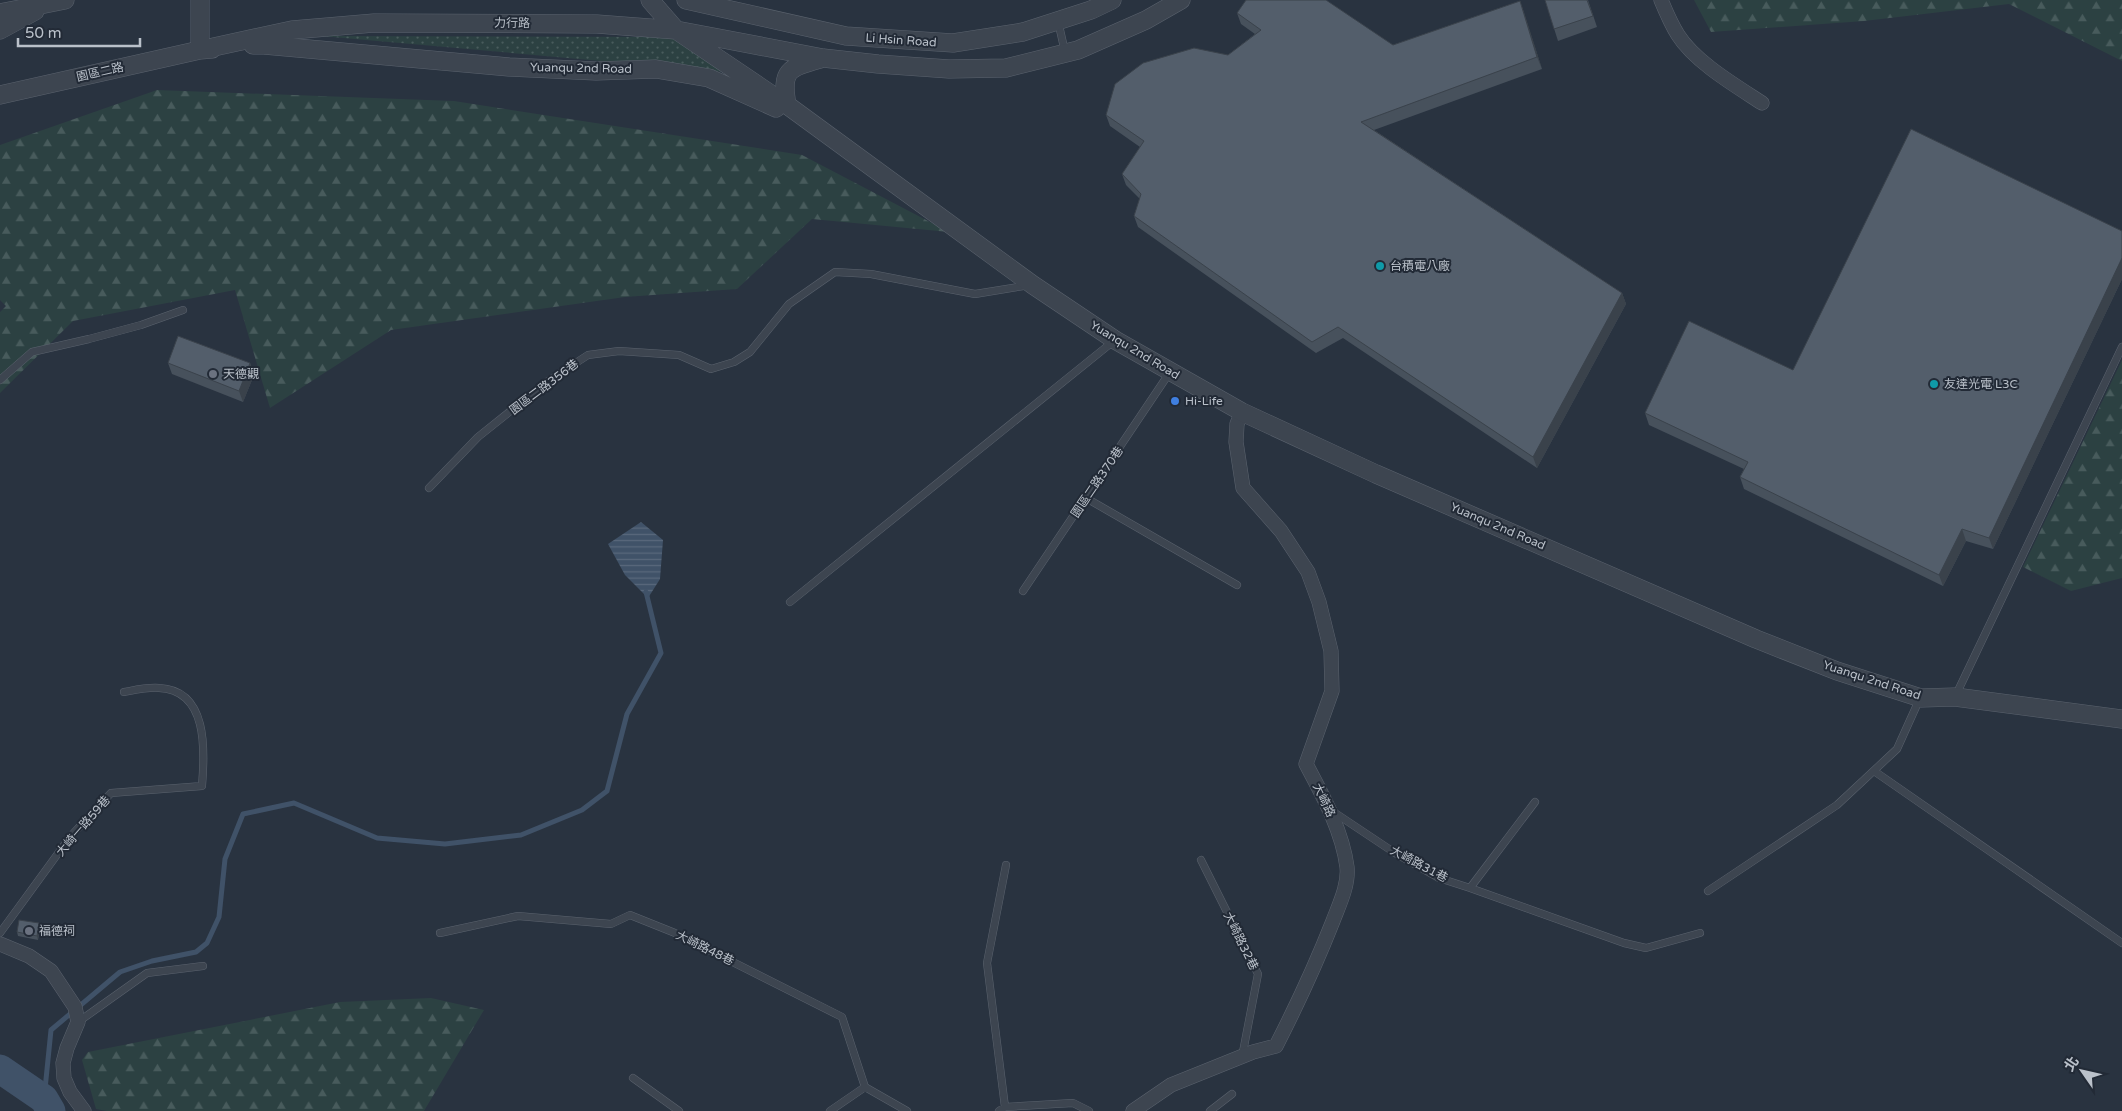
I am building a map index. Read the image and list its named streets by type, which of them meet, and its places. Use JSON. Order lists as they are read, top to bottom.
{
  "streets": {
    "street": [
      "力行路",
      "Li Hsin Road",
      "Yuanqu 2nd Road",
      "園區二路",
      "大崎路"
    ],
    "lane": [
      "園區二路356巷",
      "園區二路370巷",
      "大崎一路59巷",
      "大崎路31巷",
      "大崎路32巷",
      "大崎路48巷"
    ]
  },
  "crossings": [
    ["力行路", "Li Hsin Road"],
    ["力行路", "Yuanqu 2nd Road"],
    ["力行路", "園區二路"],
    ["Yuanqu 2nd Road", "園區二路"],
    ["Yuanqu 2nd Road", "園區二路356巷"],
    ["Yuanqu 2nd Road", "園區二路370巷"],
    ["Yuanqu 2nd Road", "大崎路"],
    ["大崎路", "大崎路31巷"],
    ["大崎路", "大崎路32巷"]
  ],
  "places": [
    "台積電八廠",
    "天德觀",
    "友達光電 L3C",
    "Hi-Life",
    "福德祠"
  ],
  "scale_bar": "50 m",
  "north": "top left"
}
